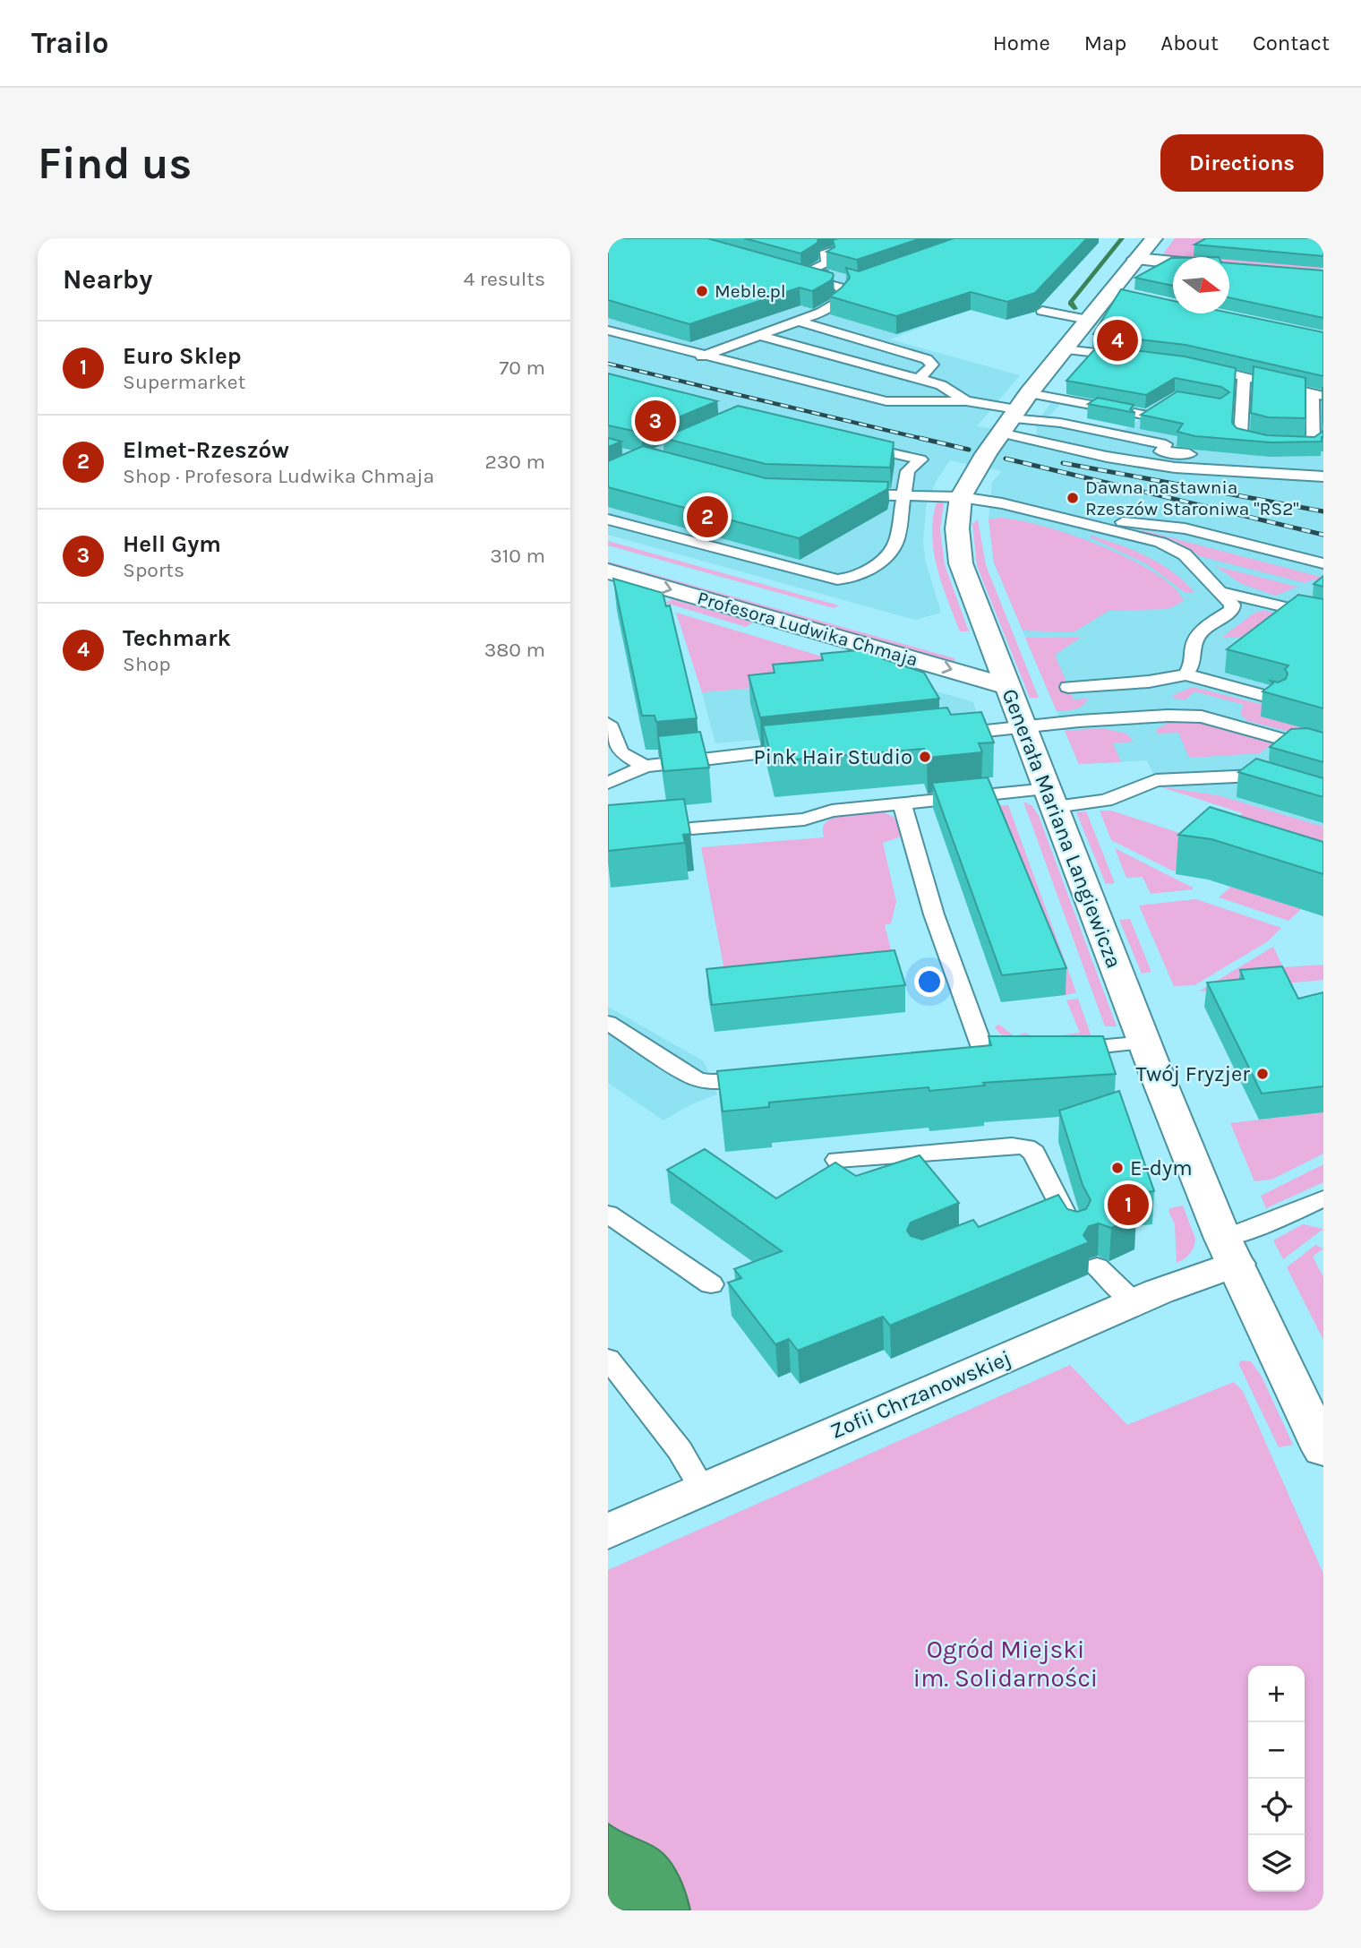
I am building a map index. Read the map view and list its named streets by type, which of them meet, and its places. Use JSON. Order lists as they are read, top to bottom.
{
  "streets": {
    "street": ["Profesora Ludwika Chmaja", "Generała Mariana Langiewicza", "Zofii Chrzanowskiej"]
  },
  "crossings": [
    ["Profesora Ludwika Chmaja", "Generała Mariana Langiewicza"],
    ["Generała Mariana Langiewicza", "Zofii Chrzanowskiej"]
  ],
  "parks": ["Ogród Miejski im. Solidarności"],
  "places": [
    "Meble.pl",
    "Dawna nastawnia Rzeszów Staroniwa \"RS2\"",
    "Pink Hair Studio",
    "Twój Fryzjer",
    "E-dym"
  ],
  "north": "right",
  "page": {
    "header": "Trailo",
    "nav": [
      "Home",
      "Map",
      "About",
      "Contact"
    ],
    "buttons": "Directions",
    "title": "Find us",
    "heading": ["Nearby", "4 results"],
    "pins": [
      "4",
      "3",
      "2",
      "1"
    ],
    "list": [
      {
        "mark": "1",
        "name": "Euro Sklep",
        "note": "Supermarket",
        "value": "70 m"
      },
      {
        "mark": "2",
        "name": "Elmet-Rzeszów",
        "note": "Shop · Profesora Ludwika Chmaja",
        "value": "230 m"
      },
      {
        "mark": "3",
        "name": "Hell Gym",
        "note": "Sports",
        "value": "310 m"
      },
      {
        "mark": "4",
        "name": "Techmark",
        "note": "Shop",
        "value": "380 m"
      }
    ],
    "map_buttons": ["+", "−"]
  }
}
